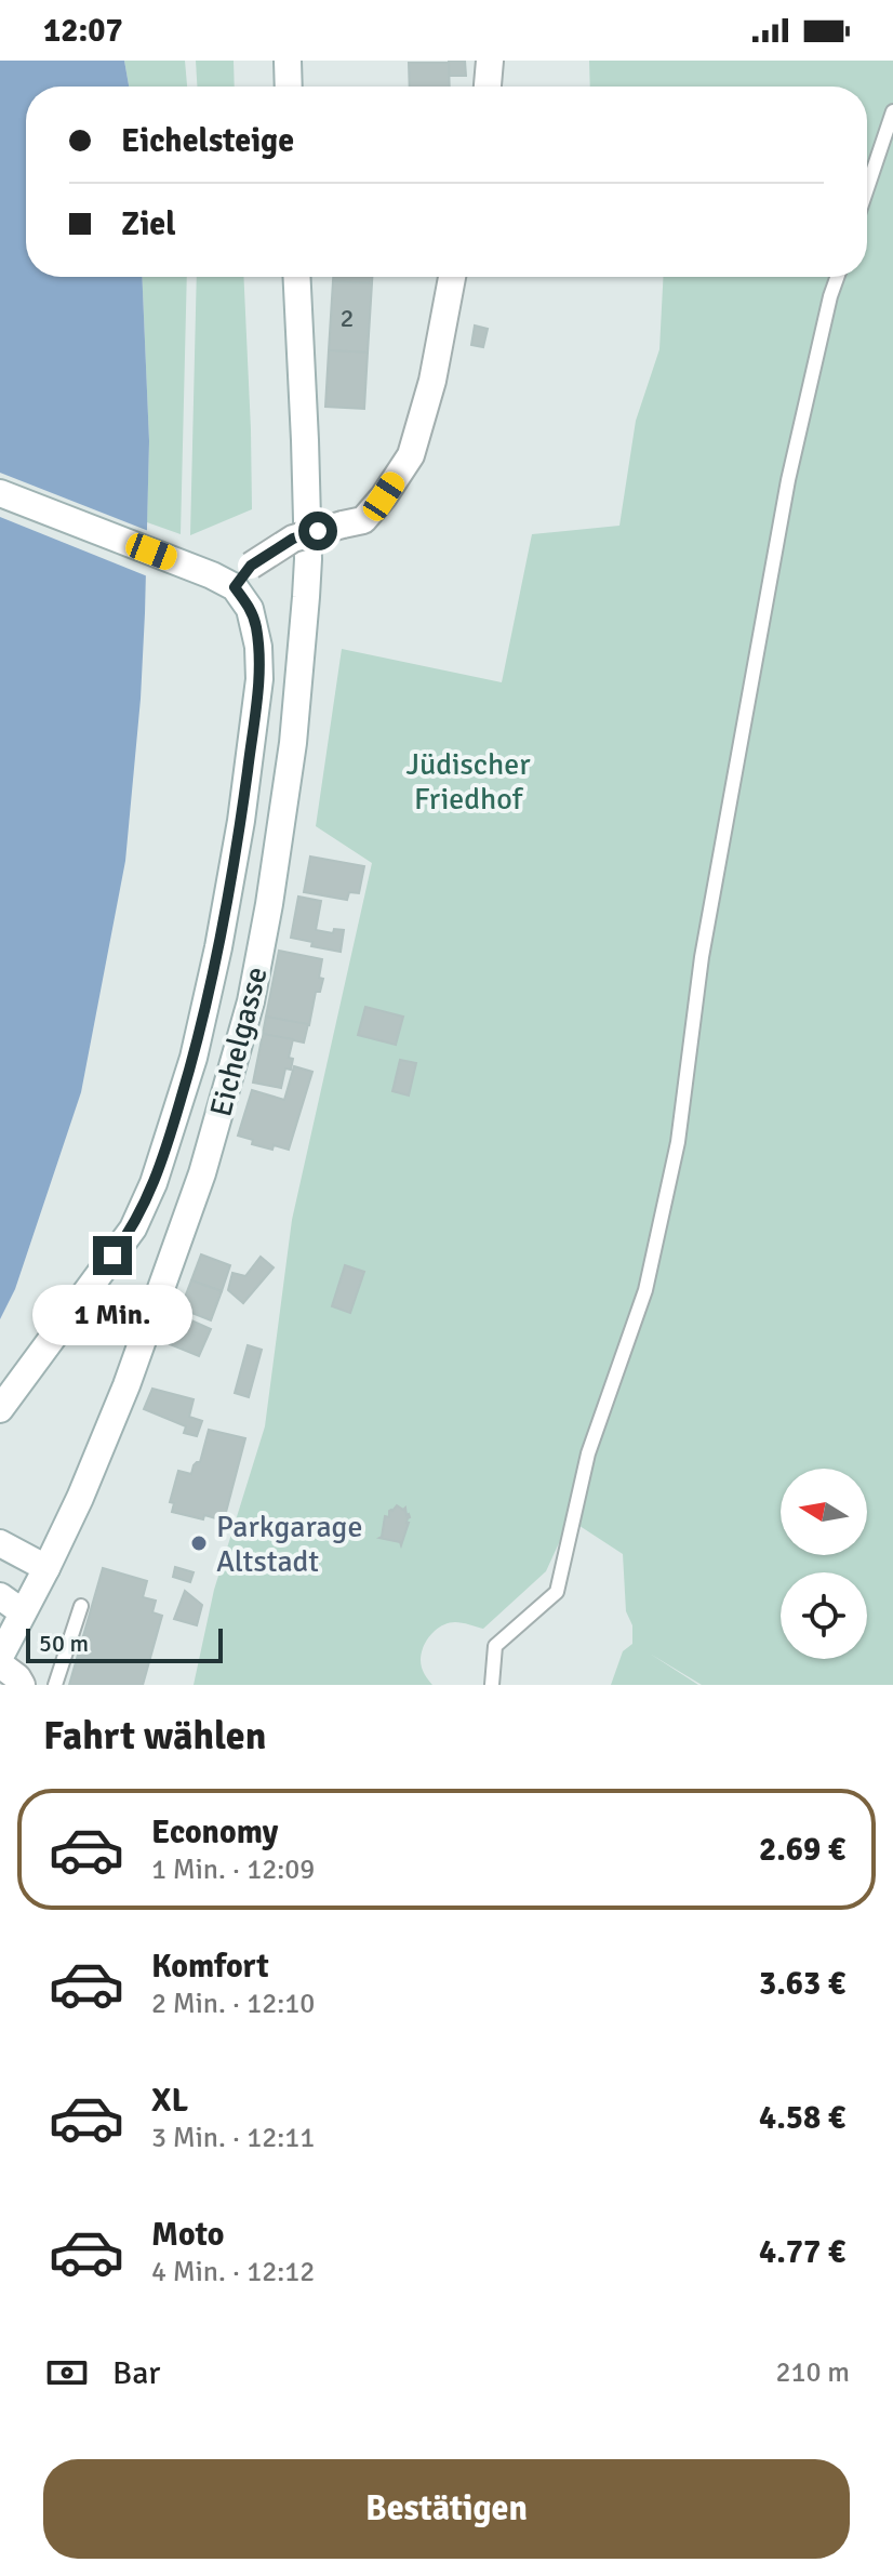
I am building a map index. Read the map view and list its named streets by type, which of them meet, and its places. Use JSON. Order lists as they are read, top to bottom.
{
  "streets": {
    "street": ["Eichelgasse"]
  },
  "parks": ["Jüdischer Friedhof"],
  "places": ["Parkgarage Altstadt"],
  "house_numbers": ["2"],
  "scale_bar": "50 m",
  "north": "left",
  "page": {
    "status": "12:07",
    "banner": ["Eichelsteige", "Ziel"],
    "bubble": "1 Min.",
    "scale": "50 m",
    "heading": "Fahrt wählen",
    "list": [
      {
        "name": "Economy",
        "note": "1 Min. · 12:09",
        "value": "2.69 €"
      },
      {
        "name": "Komfort",
        "note": "2 Min. · 12:10",
        "value": "3.63 €"
      },
      {
        "name": "XL",
        "note": "3 Min. · 12:11",
        "value": "4.58 €"
      },
      {
        "name": "Moto",
        "note": "4 Min. · 12:12",
        "value": "4.77 €"
      }
    ],
    "pay": ["Bar", "210 m"],
    "buttons": "Bestätigen"
  }
}
